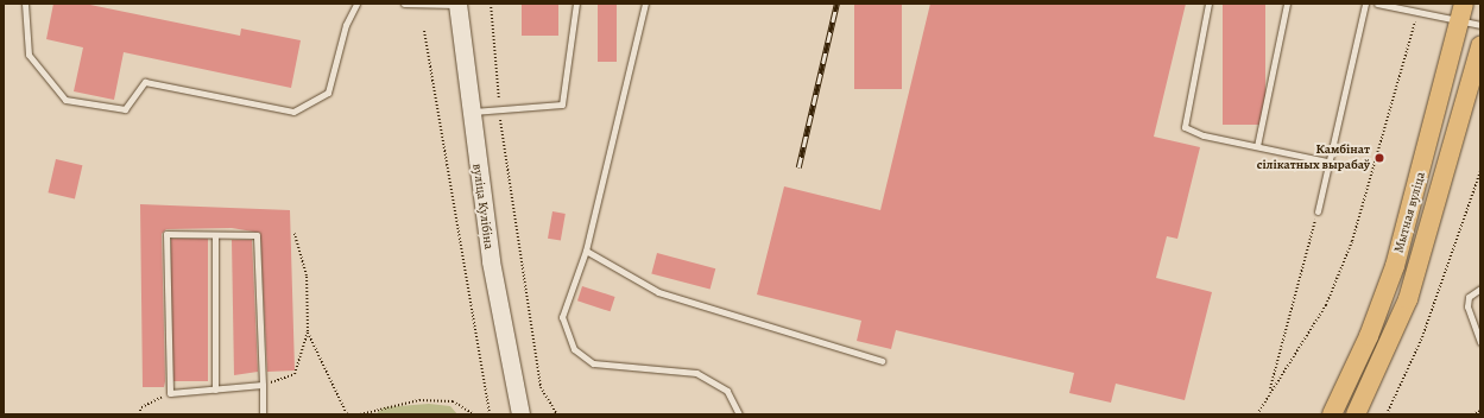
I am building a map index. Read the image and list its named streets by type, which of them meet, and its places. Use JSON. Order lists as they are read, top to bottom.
{
  "streets": {
    "main road": ["вуліца Кулібіна", "Мытная вуліца"]
  },
  "places": ["Камбінат сілікатных вырабаў"]
}
